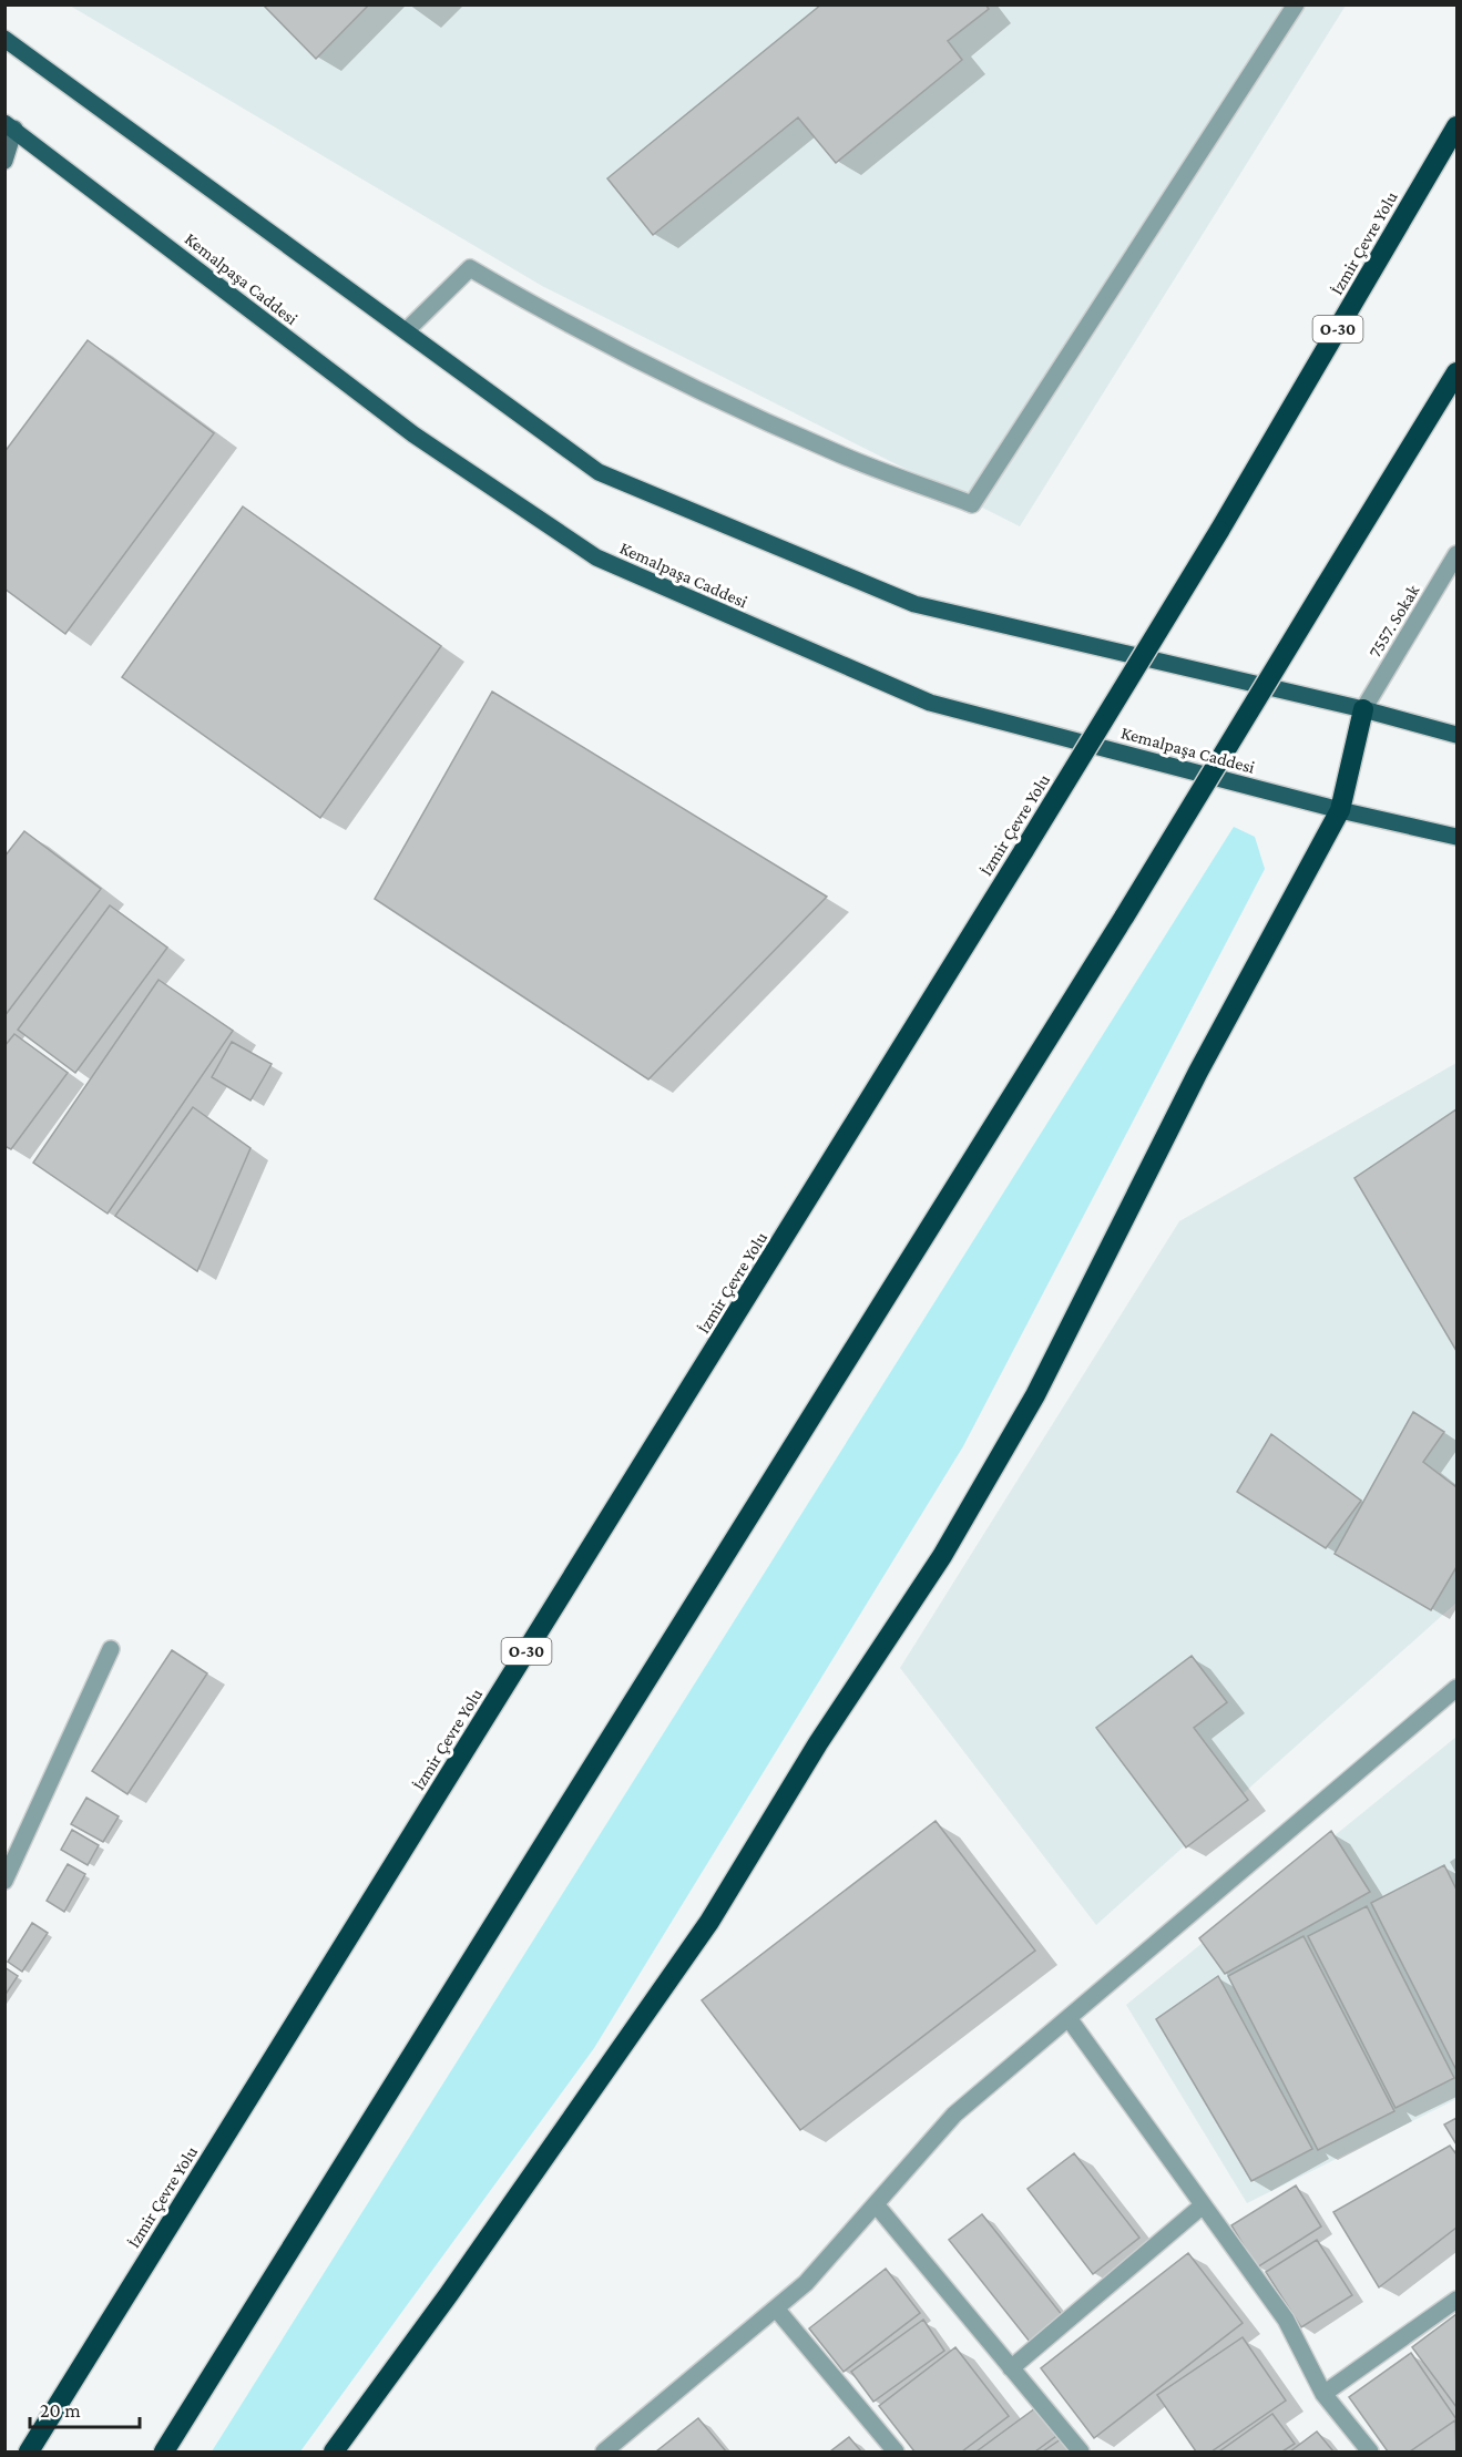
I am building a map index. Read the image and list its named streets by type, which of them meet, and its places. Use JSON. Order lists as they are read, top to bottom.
{
  "streets": {
    "highway": ["İzmir Çevre Yolu", "O-30"],
    "main road": ["Kemalpaşa Caddesi"],
    "street": ["7557. Sokak"]
  },
  "scale_bar": "20 m"
}
